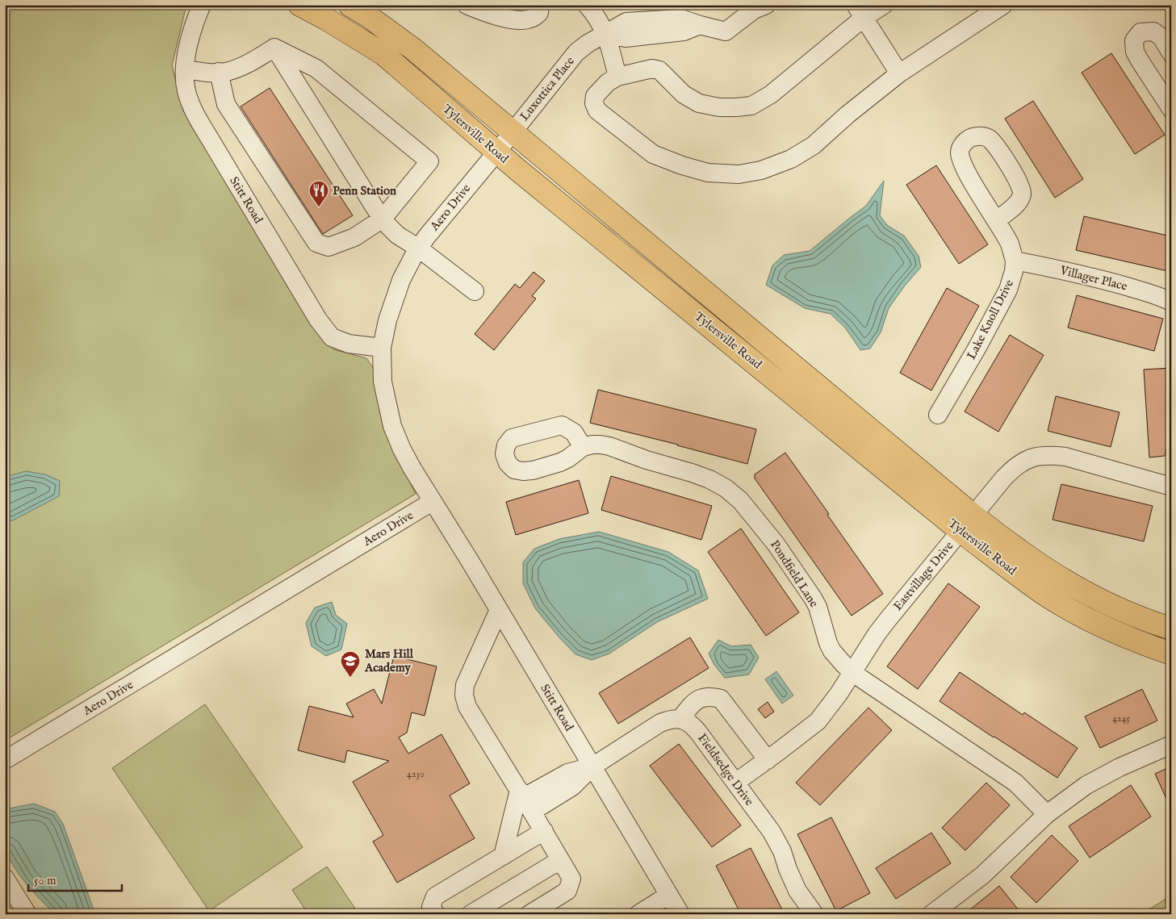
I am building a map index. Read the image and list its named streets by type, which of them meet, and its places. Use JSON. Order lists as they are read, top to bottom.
{
  "streets": {
    "main road": ["Tylersville Road"],
    "street": [
      "Luxottica Place",
      "Stitt Road",
      "Aero Drive",
      "Villager Place",
      "Lake Knoll Drive",
      "Pondfield Lane",
      "Eastvillage Drive",
      "Fieldsedge Drive"
    ]
  },
  "crossings": [
    ["Luxottica Place", "Tylersville Road"],
    ["Luxottica Place", "Aero Drive"],
    ["Tylersville Road", "Aero Drive"],
    ["Tylersville Road", "Eastvillage Drive"],
    ["Stitt Road", "Aero Drive"],
    ["Villager Place", "Lake Knoll Drive"],
    ["Pondfield Lane", "Eastvillage Drive"],
    ["Eastvillage Drive", "Fieldsedge Drive"]
  ],
  "places": {
    "restaurant": ["Penn Station"],
    "school or university": ["Mars Hill Academy"]
  },
  "house_numbers": ["4245", "4230"],
  "scale_bar": "50 m"
}
